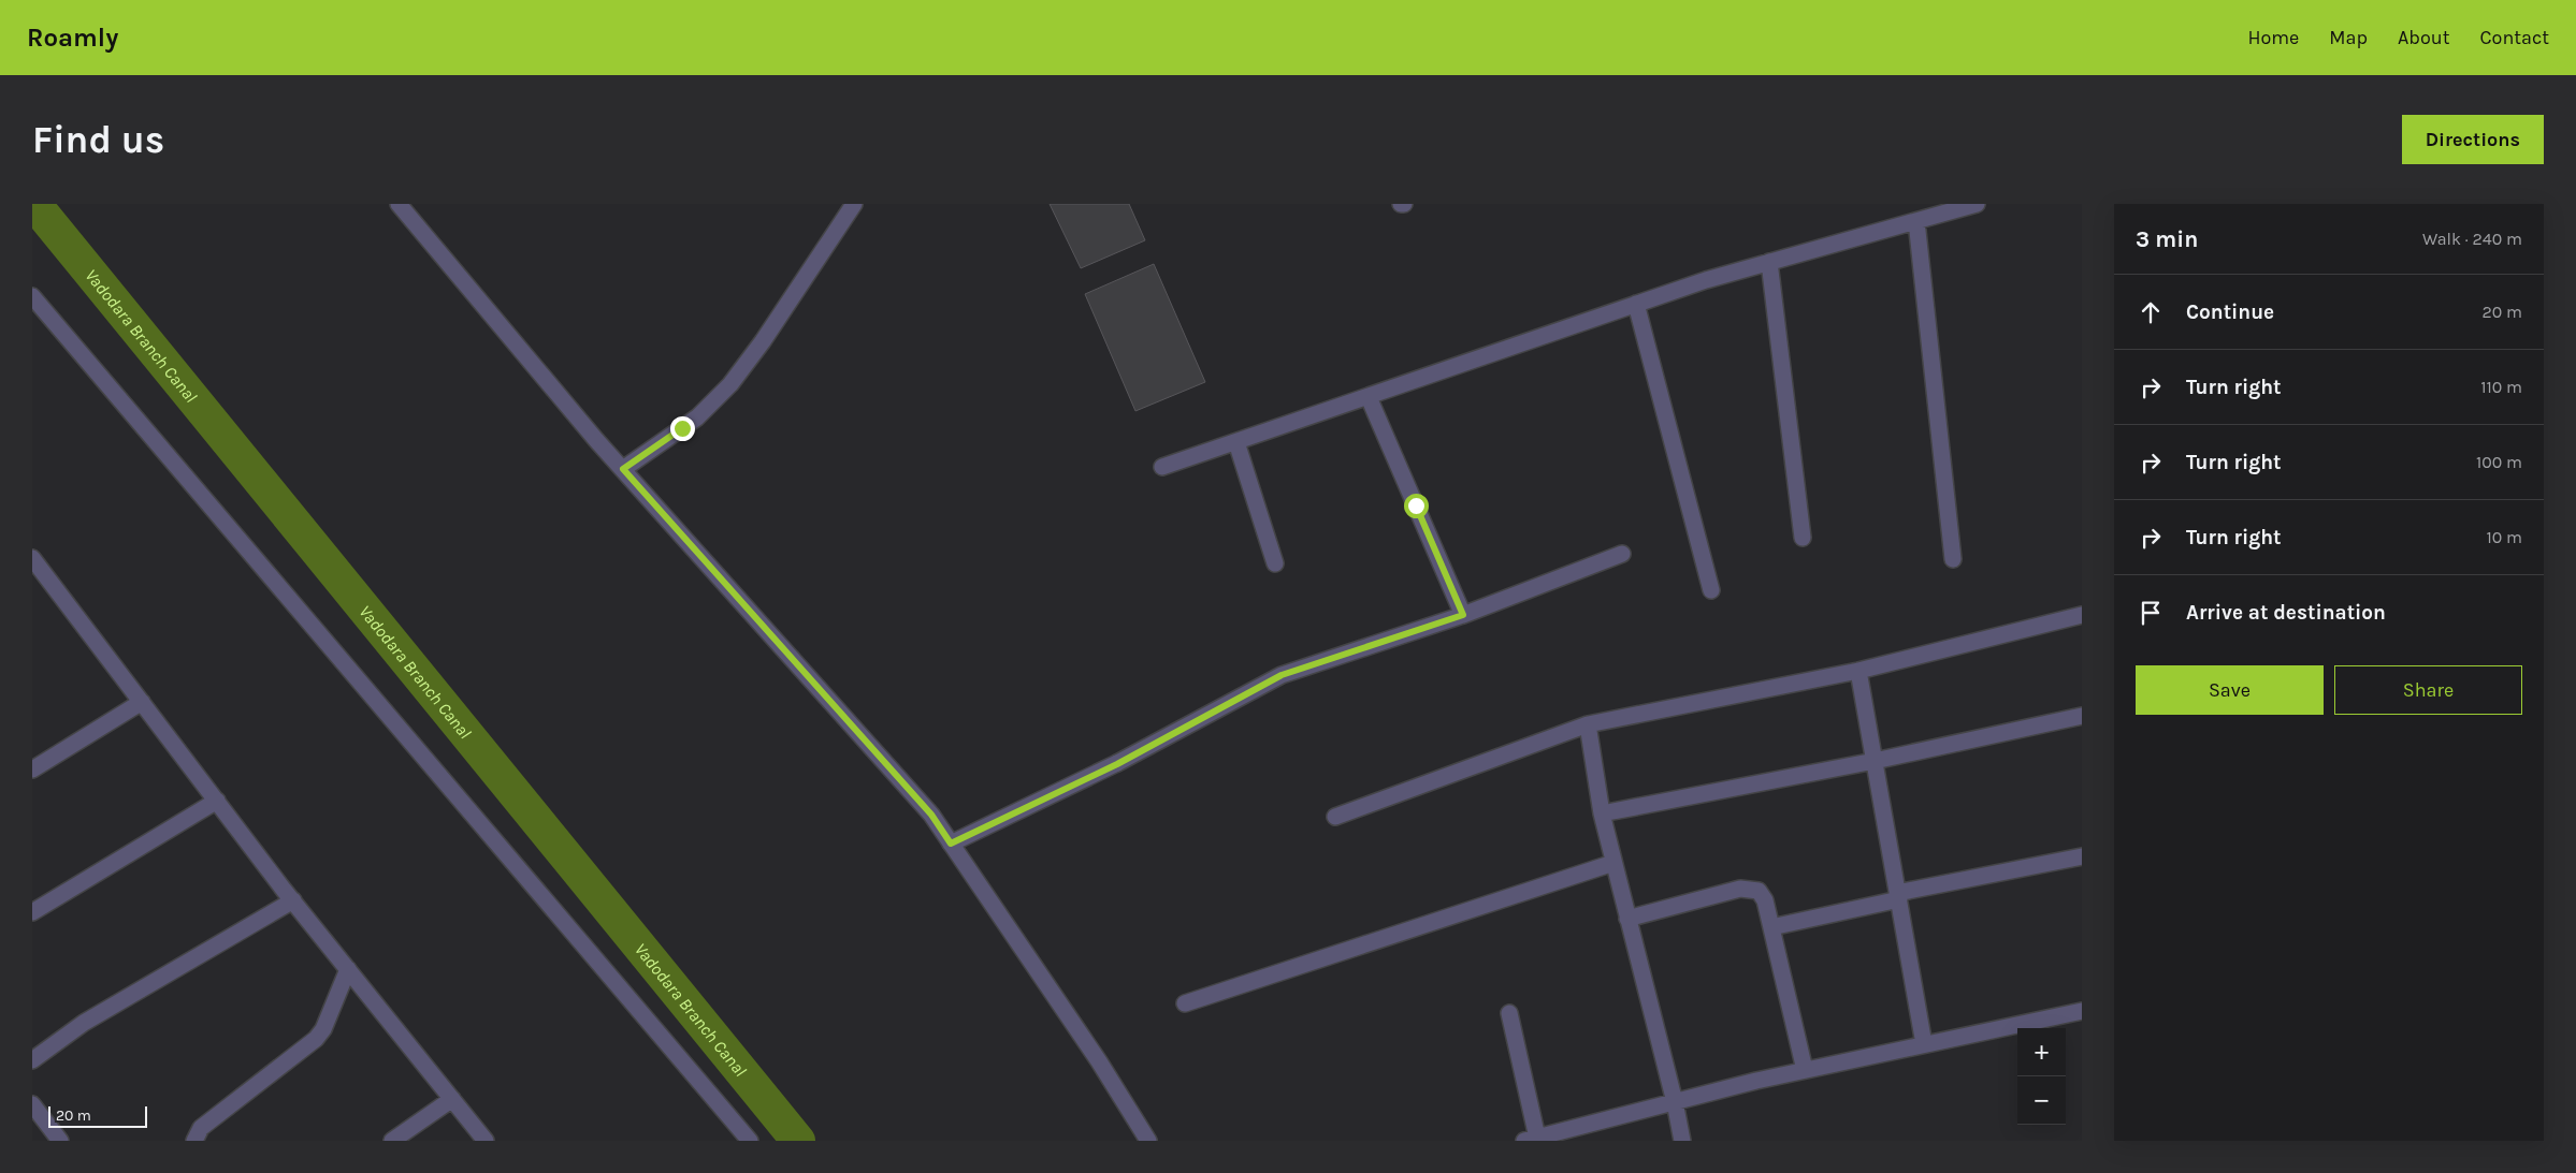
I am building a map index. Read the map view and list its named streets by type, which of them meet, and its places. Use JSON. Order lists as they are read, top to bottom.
{
  "water": ["Vadodara Branch Canal"],
  "scale_bar": "20 m",
  "page": {
    "header": "Roamly",
    "nav": [
      "Home",
      "Map",
      "About",
      "Contact"
    ],
    "buttons": [
      "Directions",
      ["Save", "Share"]
    ],
    "title": "Find us",
    "heading": ["3 min", "Walk · 240 m"],
    "list": [
      ["Continue", "20 m"],
      ["Turn right", "110 m"],
      ["Turn right", "100 m"],
      ["Turn right", "10 m"],
      "Arrive at destination"
    ],
    "map_buttons": ["+", "−"],
    "scale": "20 m"
  }
}
